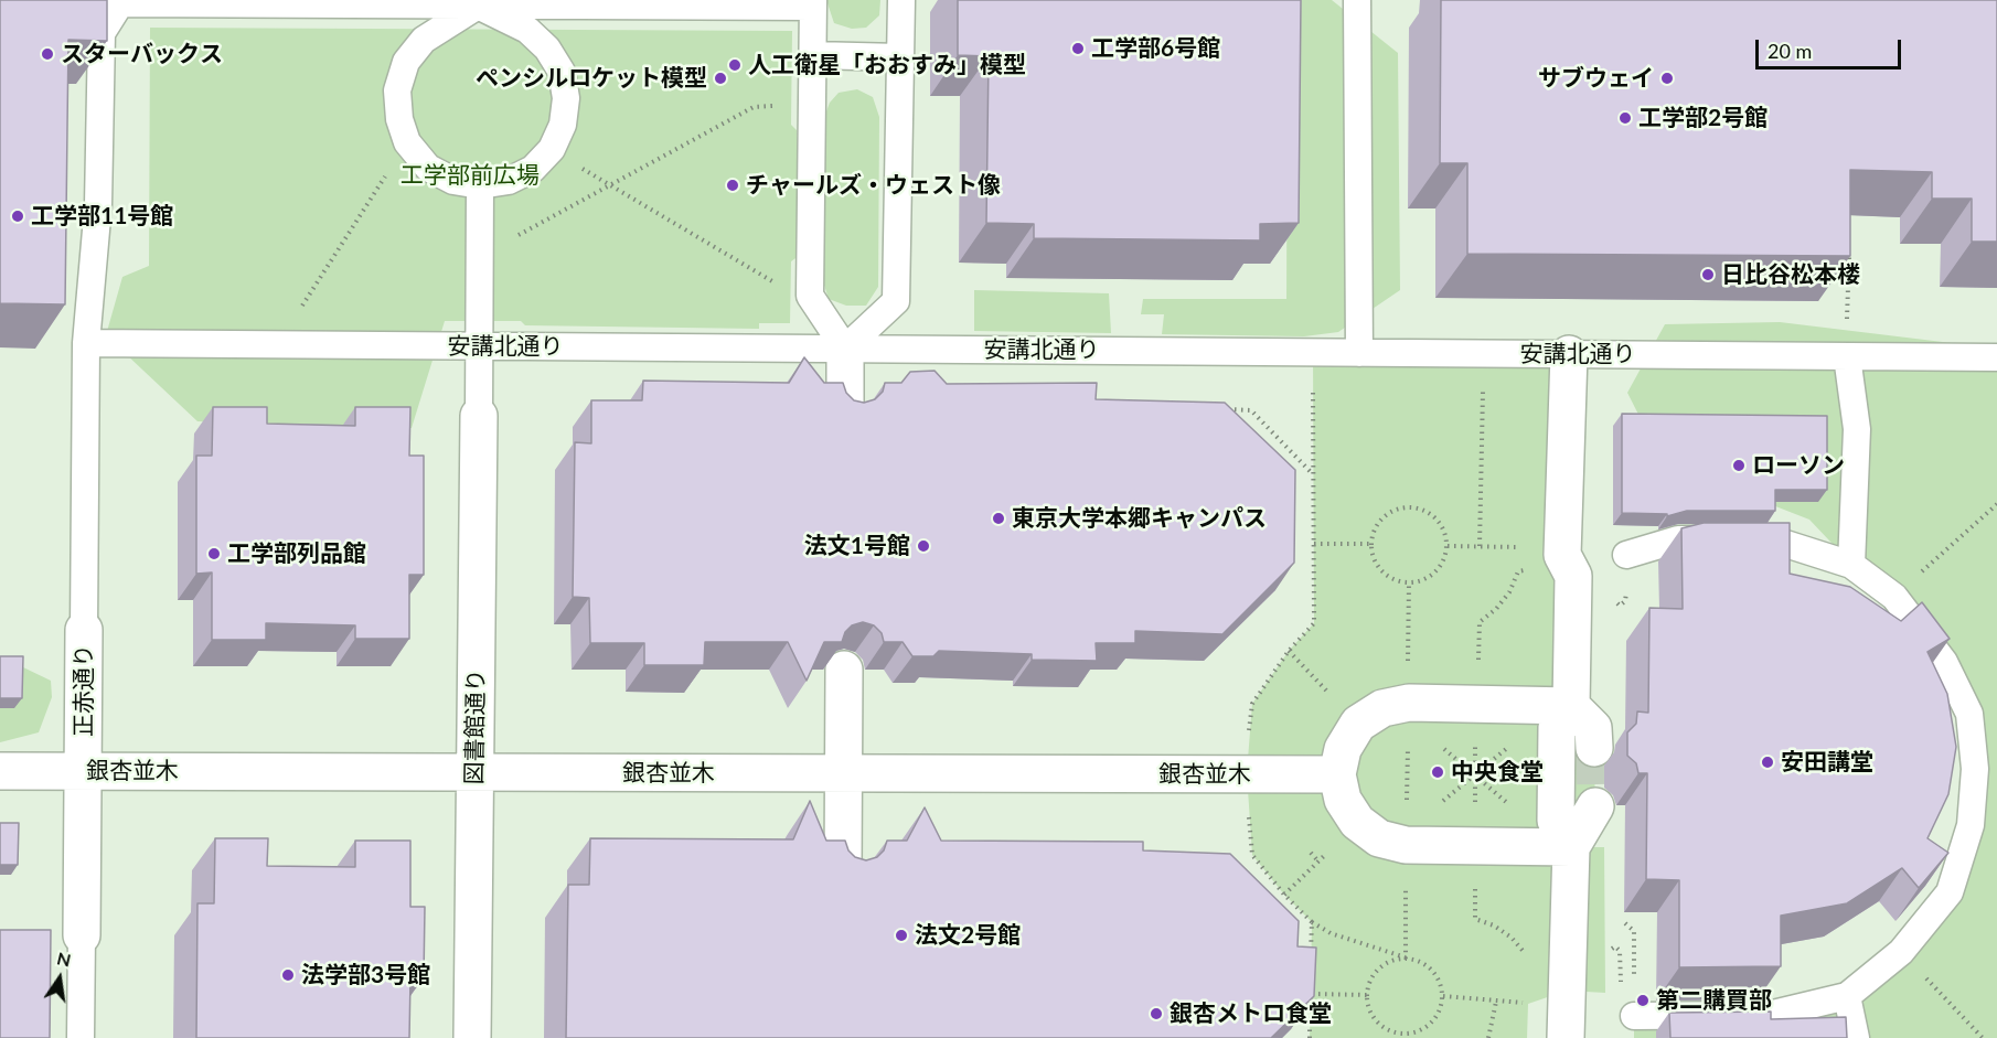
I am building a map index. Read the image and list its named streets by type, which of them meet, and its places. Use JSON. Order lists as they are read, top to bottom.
{
  "streets": {
    "street": ["正赤通り", "図書館通り", "銀杏並木"],
    "lane": ["安講北通り"]
  },
  "crossings": [
    ["安講北通り", "正赤通り"],
    ["正赤通り", "銀杏並木"],
    ["図書館通り", "銀杏並木"]
  ],
  "parks": ["工学部前広場"],
  "places": [
    "工学部6号館",
    "スターバックス",
    "人工衛星「おおすみ」模型",
    "ペンシルロケット模型",
    "サブウェイ",
    "工学部2号館",
    "チャールズ・ウェスト像",
    "工学部11号館",
    "日比谷松本楼",
    "ローソン",
    "東京大学本郷キャンパス",
    "法文1号館",
    "工学部列品館",
    "安田講堂",
    "中央食堂",
    "法文2号館",
    "法学部3号館",
    "第二購買部",
    "銀杏メトロ食堂"
  ],
  "scale_bar": "20 m",
  "north": "top"
}
